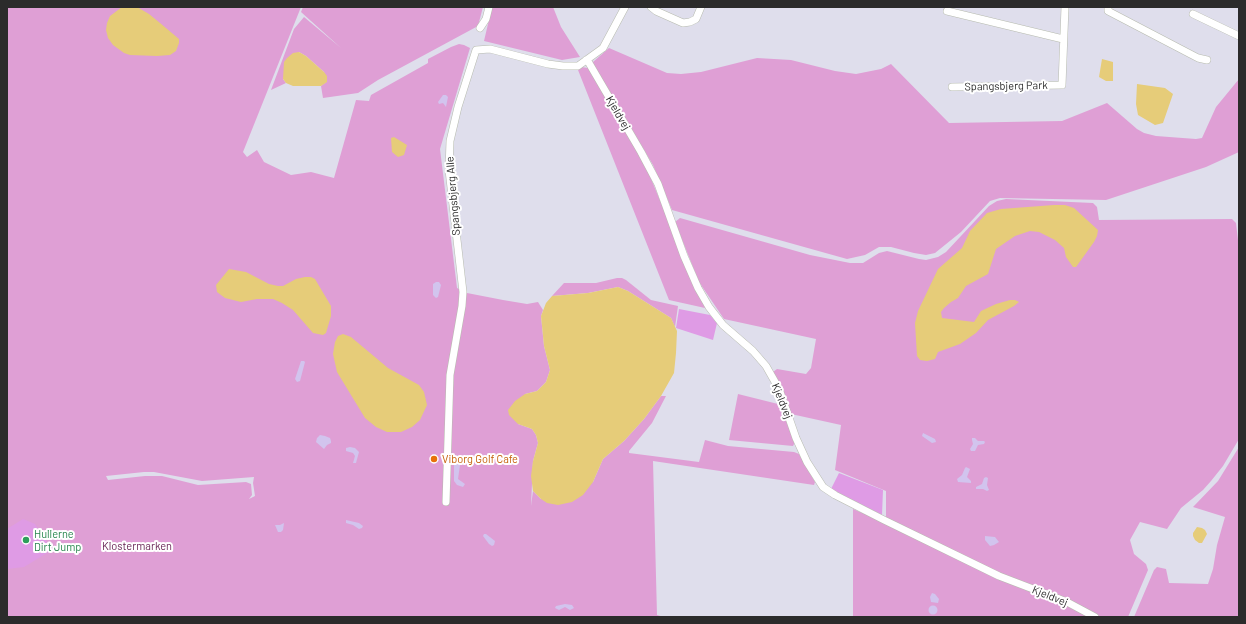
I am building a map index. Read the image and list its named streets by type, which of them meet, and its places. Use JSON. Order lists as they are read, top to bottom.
{
  "streets": {
    "street": ["Spangsbjerg Park", "Kjeldvej", "Spangsbjerg Alle"]
  },
  "crossings": [
    ["Kjeldvej", "Spangsbjerg Alle"]
  ],
  "parks": ["Klostermarken"],
  "places": ["Viborg Golf Cafe", "Hullerne Dirt Jump"]
}
